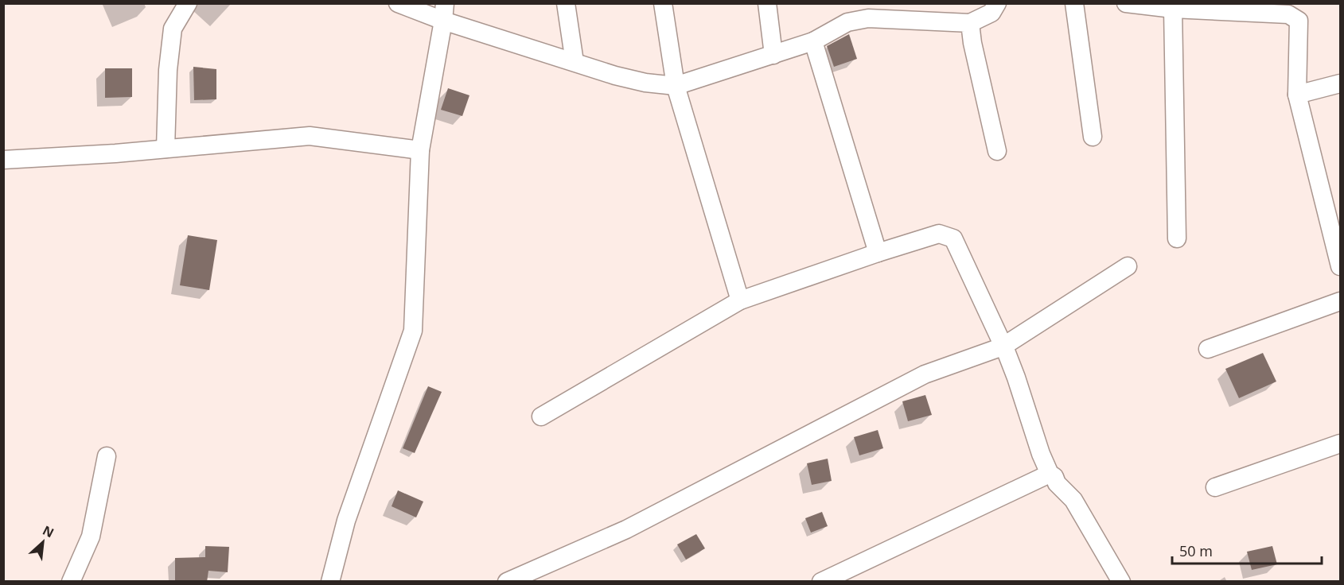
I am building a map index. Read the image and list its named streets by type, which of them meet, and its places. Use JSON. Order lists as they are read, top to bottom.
{
  "scale_bar": "50 m",
  "north": "top right"
}
